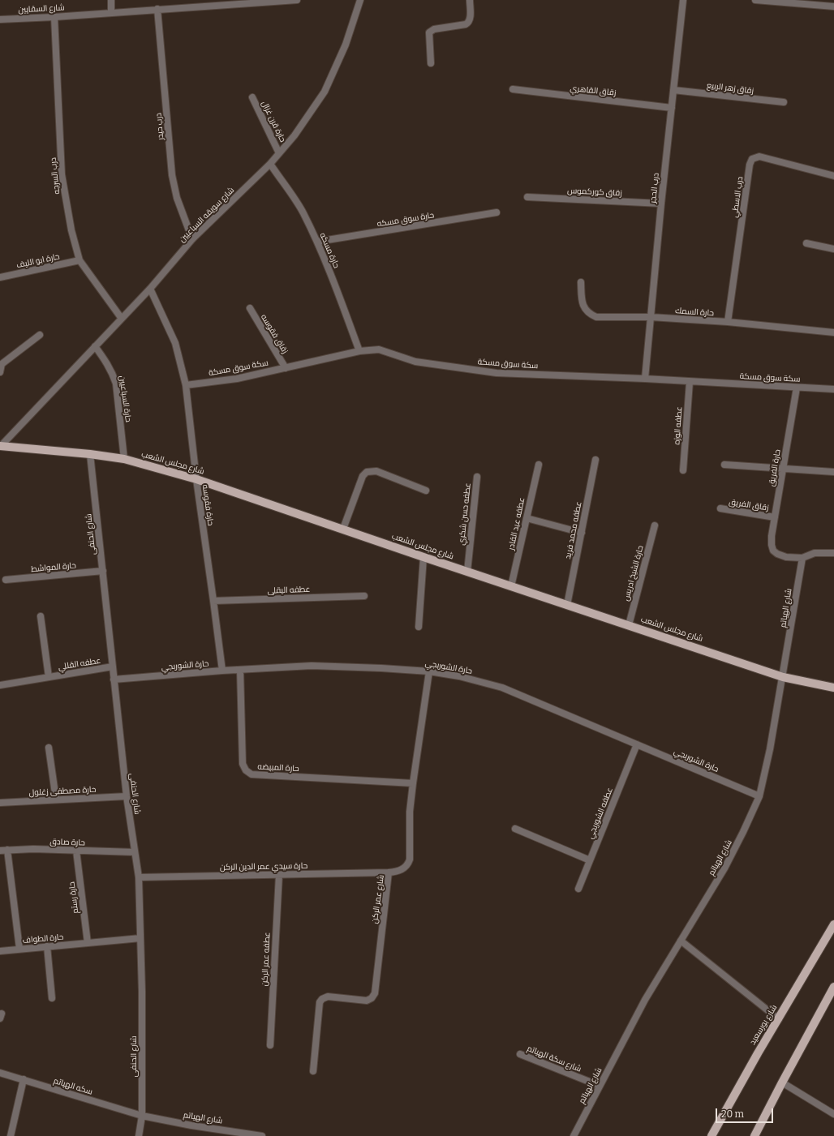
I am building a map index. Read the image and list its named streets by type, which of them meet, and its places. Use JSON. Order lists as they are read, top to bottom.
{
  "streets": {
    "main road": ["شارع مجلس الشعب", "شارع بورسعيد"],
    "street": [
      "شارع السقايين",
      "زقاق زهر الربيع",
      "زقاق القاهري",
      "حارة قرن غزال",
      "درب حيدر",
      "درب السرجه",
      "درب الحجر",
      "زقاق كوركموس",
      "درب الاسطي",
      "شارع سويقه السباعيين",
      "حارة سوق مسكه",
      "حارة مسكه",
      "حارة ابو الليف",
      "حارة السمك",
      "زقاق فقوسه",
      "سكة سوق مسكة",
      "حارة السباعيين",
      "عطفه الوزه",
      "حارة الفريق",
      "حارة فقوسه",
      "زقاق الفريق",
      "عطفه حسن شكري",
      "عطفه عبد القادر",
      "عطفه محمد فريد",
      "شارع الحنفى",
      "حارة المواشط",
      "حارة الشيخ ادريس",
      "عطفه البقلى",
      "شارع الهياتم",
      "عطفه القللي",
      "حارة الشوربجي",
      "حارة المبيضه",
      "حارة مصطفى زغلول",
      "عطفه الشوربجي",
      "حارة صادق",
      "حارة سيدي عمر الدين الركن",
      "حارة رستم",
      "شارع عمر الركن",
      "حارة الطواف",
      "عطفه عمر الركن",
      "شارع سكة الهياتم",
      "سكه الهياتم"
    ]
  },
  "crossings": [
    ["شارع السقايين", "درب حيدر"],
    ["شارع السقايين", "درب السرجه"],
    ["زقاق زهر الربيع", "درب الحجر"],
    ["زقاق القاهري", "درب الحجر"],
    ["حارة قرن غزال", "شارع سويقه السباعيين"],
    ["درب حيدر", "شارع سويقه السباعيين"],
    ["درب السرجه", "شارع سويقه السباعيين"],
    ["درب السرجه", "حارة ابو الليف"],
    ["درب الحجر", "زقاق كوركموس"],
    ["درب الحجر", "حارة السمك"],
    ["درب الحجر", "سكة سوق مسكة"],
    ["درب الاسطي", "حارة السمك"],
    ["شارع سويقه السباعيين", "حارة مسكه"],
    ["شارع سويقه السباعيين", "حارة السباعيين"],
    ["شارع سويقه السباعيين", "شارع مجلس الشعب"],
    ["شارع سويقه السباعيين", "حارة فقوسه"],
    ["حارة سوق مسكه", "حارة مسكه"],
    ["حارة مسكه", "سكة سوق مسكة"],
    ["زقاق فقوسه", "سكة سوق مسكة"],
    ["سكة سوق مسكة", "عطفه الوزه"],
    ["سكة سوق مسكة", "حارة الفريق"],
    ["سكة سوق مسكة", "حارة فقوسه"],
    ["حارة السباعيين", "شارع مجلس الشعب"],
    ["شارع مجلس الشعب", "حارة فقوسه"],
    ["شارع مجلس الشعب", "عطفه حسن شكري"],
    ["شارع مجلس الشعب", "عطفه عبد القادر"],
    ["شارع مجلس الشعب", "عطفه محمد فريد"],
    ["شارع مجلس الشعب", "شارع الحنفى"],
    ["شارع مجلس الشعب", "حارة الشيخ ادريس"],
    ["شارع مجلس الشعب", "شارع الهياتم"],
    ["حارة الفريق", "زقاق الفريق"],
    ["حارة الفريق", "شارع الهياتم"],
    ["حارة فقوسه", "عطفه البقلى"],
    ["حارة فقوسه", "حارة الشوربجي"],
    ["شارع الحنفى", "حارة المواشط"],
    ["شارع الحنفى", "شارع الهياتم"],
    ["شارع الحنفى", "عطفه القللي"],
    ["شارع الحنفى", "حارة الشوربجي"],
    ["شارع الحنفى", "حارة مصطفى زغلول"],
    ["شارع الحنفى", "حارة صادق"],
    ["شارع الحنفى", "حارة سيدي عمر الدين الركن"],
    ["شارع الحنفى", "حارة الطواف"],
    ["شارع الحنفى", "سكه الهياتم"],
    ["شارع الهياتم", "حارة الشوربجي"],
    ["شارع الهياتم", "شارع سكة الهياتم"],
    ["شارع الهياتم", "سكه الهياتم"],
    ["حارة الشوربجي", "حارة المبيضه"],
    ["حارة الشوربجي", "عطفه الشوربجي"],
    ["حارة الشوربجي", "شارع عمر الركن"],
    ["حارة المبيضه", "شارع عمر الركن"],
    ["حارة صادق", "حارة رستم"],
    ["حارة سيدي عمر الدين الركن", "شارع عمر الركن"],
    ["حارة سيدي عمر الدين الركن", "عطفه عمر الركن"],
    ["حارة رستم", "حارة الطواف"]
  ],
  "scale_bar": "20 m"
}
